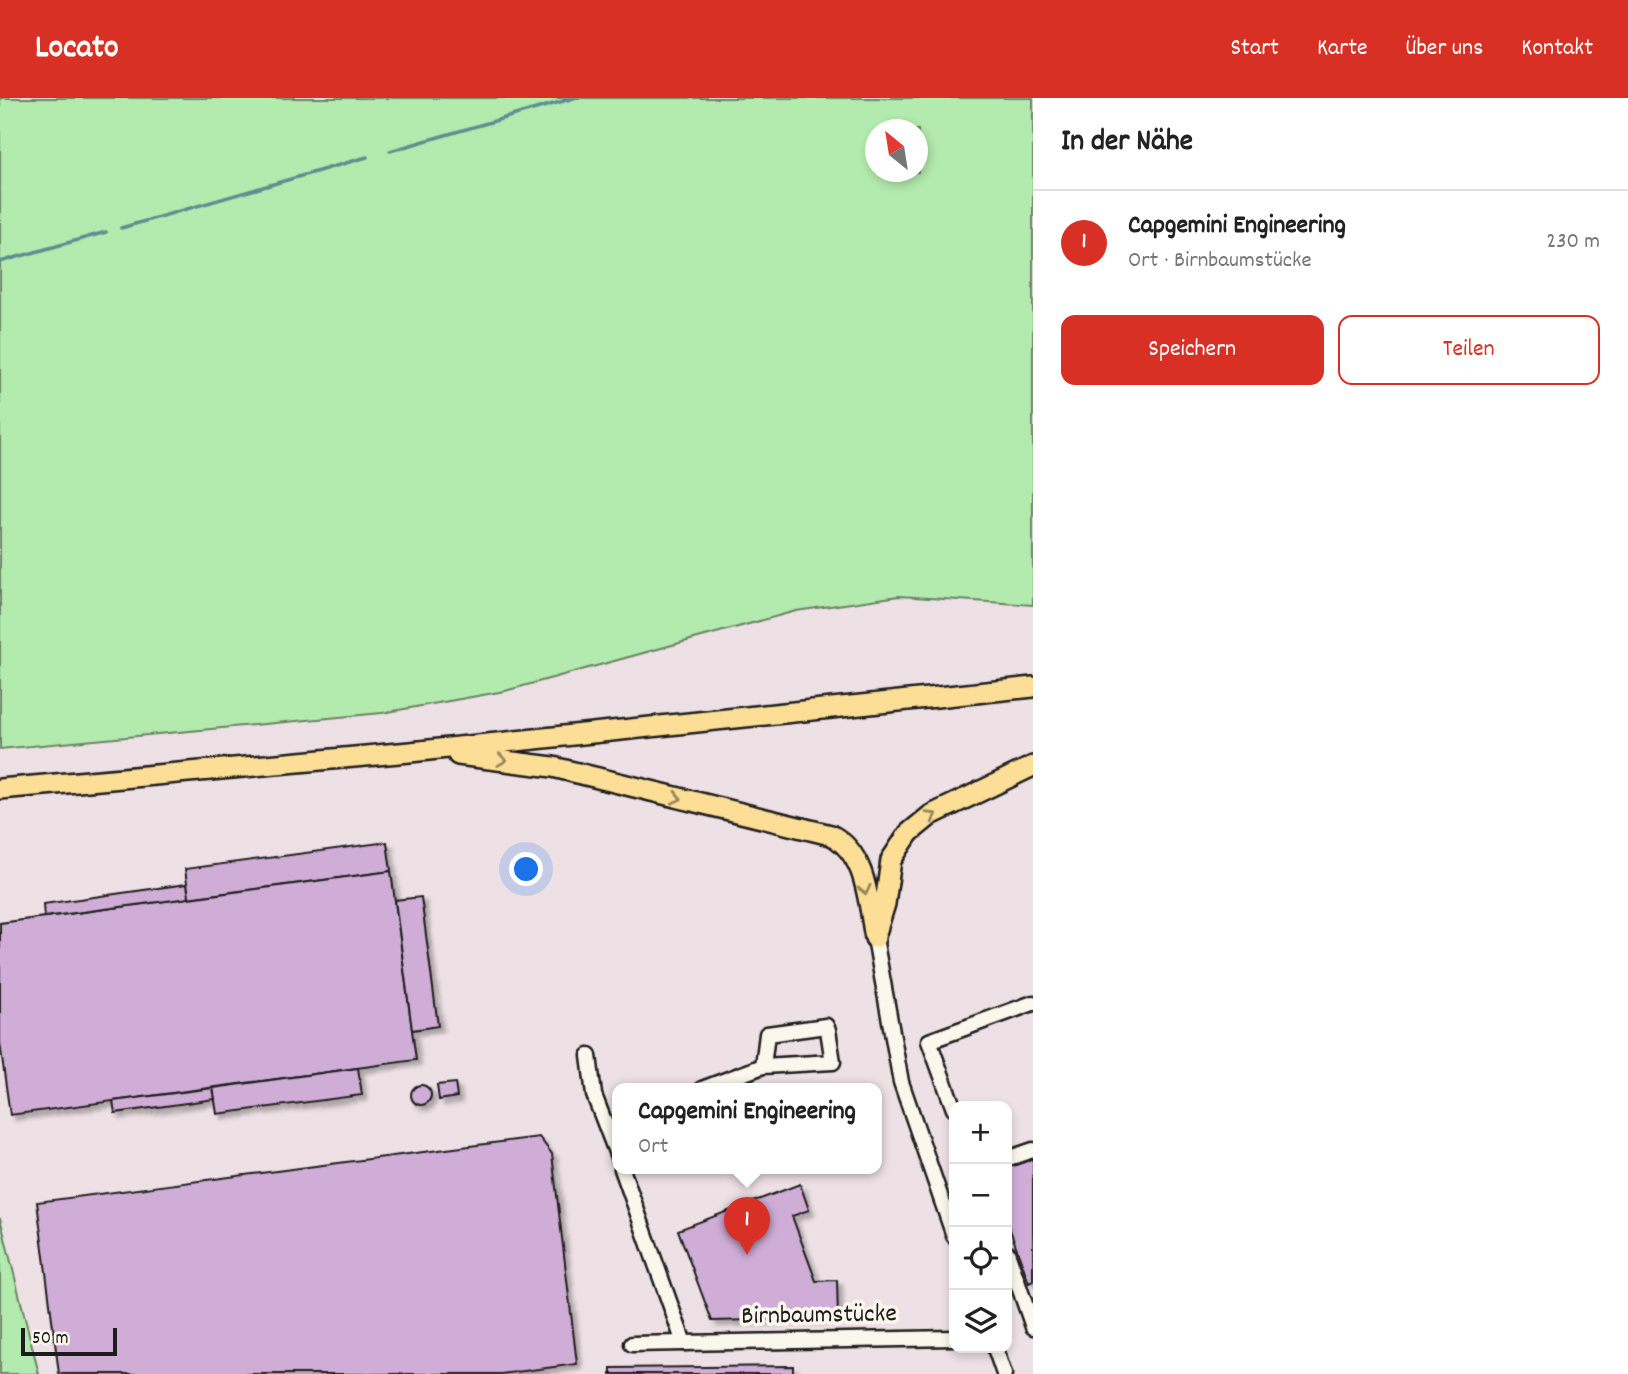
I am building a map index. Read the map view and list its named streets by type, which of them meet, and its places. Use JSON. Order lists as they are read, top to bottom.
{
  "streets": {
    "street": ["Birnbaumstücke"]
  },
  "scale_bar": "50 m",
  "north": "top left",
  "page": {
    "header": "Locato",
    "nav": [
      "Start",
      "Karte",
      "Über uns",
      "Kontakt"
    ],
    "heading": "In der Nähe",
    "list": [
      {
        "mark": "1",
        "name": "Capgemini Engineering",
        "note": "Ort · Birnbaumstücke",
        "value": "230 m"
      }
    ],
    "buttons": ["Speichern", "Teilen"],
    "popup": ["Capgemini Engineering", "Ort"],
    "map_buttons": ["+", "−"],
    "pins": "1",
    "scale": "50 m"
  }
}
